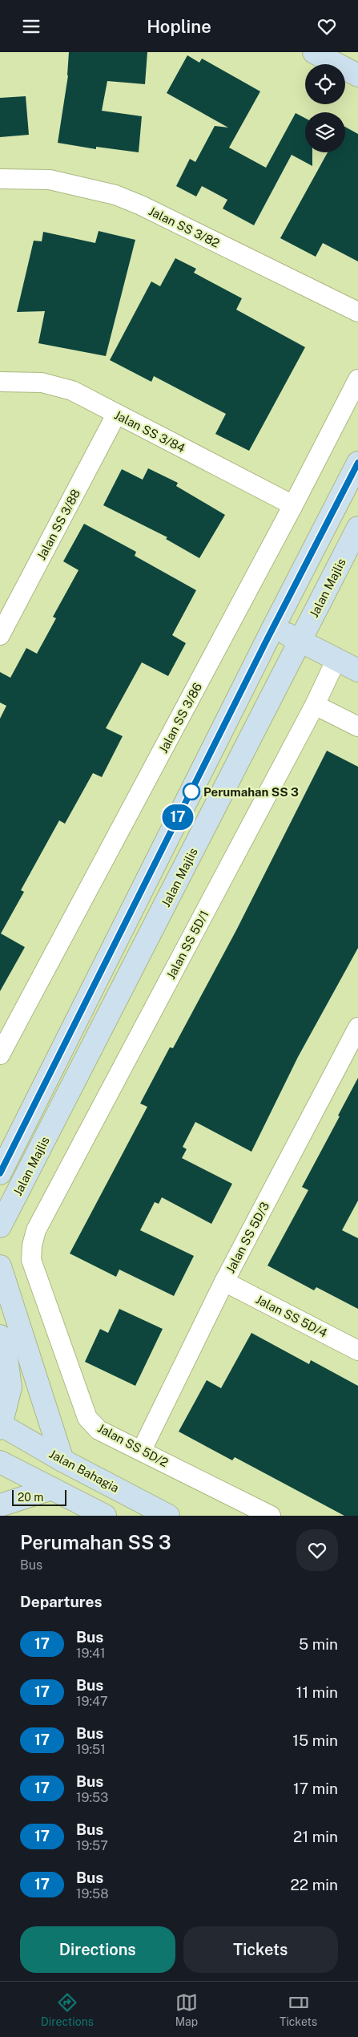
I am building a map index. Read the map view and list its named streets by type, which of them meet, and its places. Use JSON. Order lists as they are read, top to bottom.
{
  "streets": {
    "main road": ["Jalan Majlis", "Jalan Bahagia"],
    "street": [
      "Jalan SS 3/82",
      "Jalan SS 3/84",
      "Jalan SS 3/88",
      "Jalan SS 3/86",
      "Jalan SS 5D/1",
      "Jalan SS 5D/3",
      "Jalan SS 5D/4",
      "Jalan SS 5D/2"
    ]
  },
  "crossings": [
    ["Jalan SS 3/84", "Jalan SS 3/88"],
    ["Jalan SS 3/84", "Jalan SS 3/86"],
    ["Jalan SS 5D/1", "Jalan SS 5D/2"],
    ["Jalan SS 5D/3", "Jalan SS 5D/4"],
    ["Jalan SS 5D/3", "Jalan SS 5D/2"]
  ],
  "places": ["Perumahan SS 3"],
  "lines": ["bus line 17"],
  "scale_bar": "20 m",
  "page": {
    "header": "Hopline",
    "on_map": "17",
    "scale": "20 m",
    "heading": [
      ["Perumahan SS 3", "Bus"],
      "Departures"
    ],
    "list": [
      {
        "mark": "17",
        "name": "Bus",
        "note": "19:41",
        "value": "5 min"
      },
      {
        "mark": "17",
        "name": "Bus",
        "note": "19:47",
        "value": "11 min"
      },
      {
        "mark": "17",
        "name": "Bus",
        "note": "19:51",
        "value": "15 min"
      },
      {
        "mark": "17",
        "name": "Bus",
        "note": "19:53",
        "value": "17 min"
      },
      {
        "mark": "17",
        "name": "Bus",
        "note": "19:57",
        "value": "21 min"
      },
      {
        "mark": "17",
        "name": "Bus",
        "note": "19:58",
        "value": "22 min"
      }
    ],
    "buttons": ["Directions", "Tickets"],
    "tabs": ["Directions", "Map", "Tickets"]
  }
}
